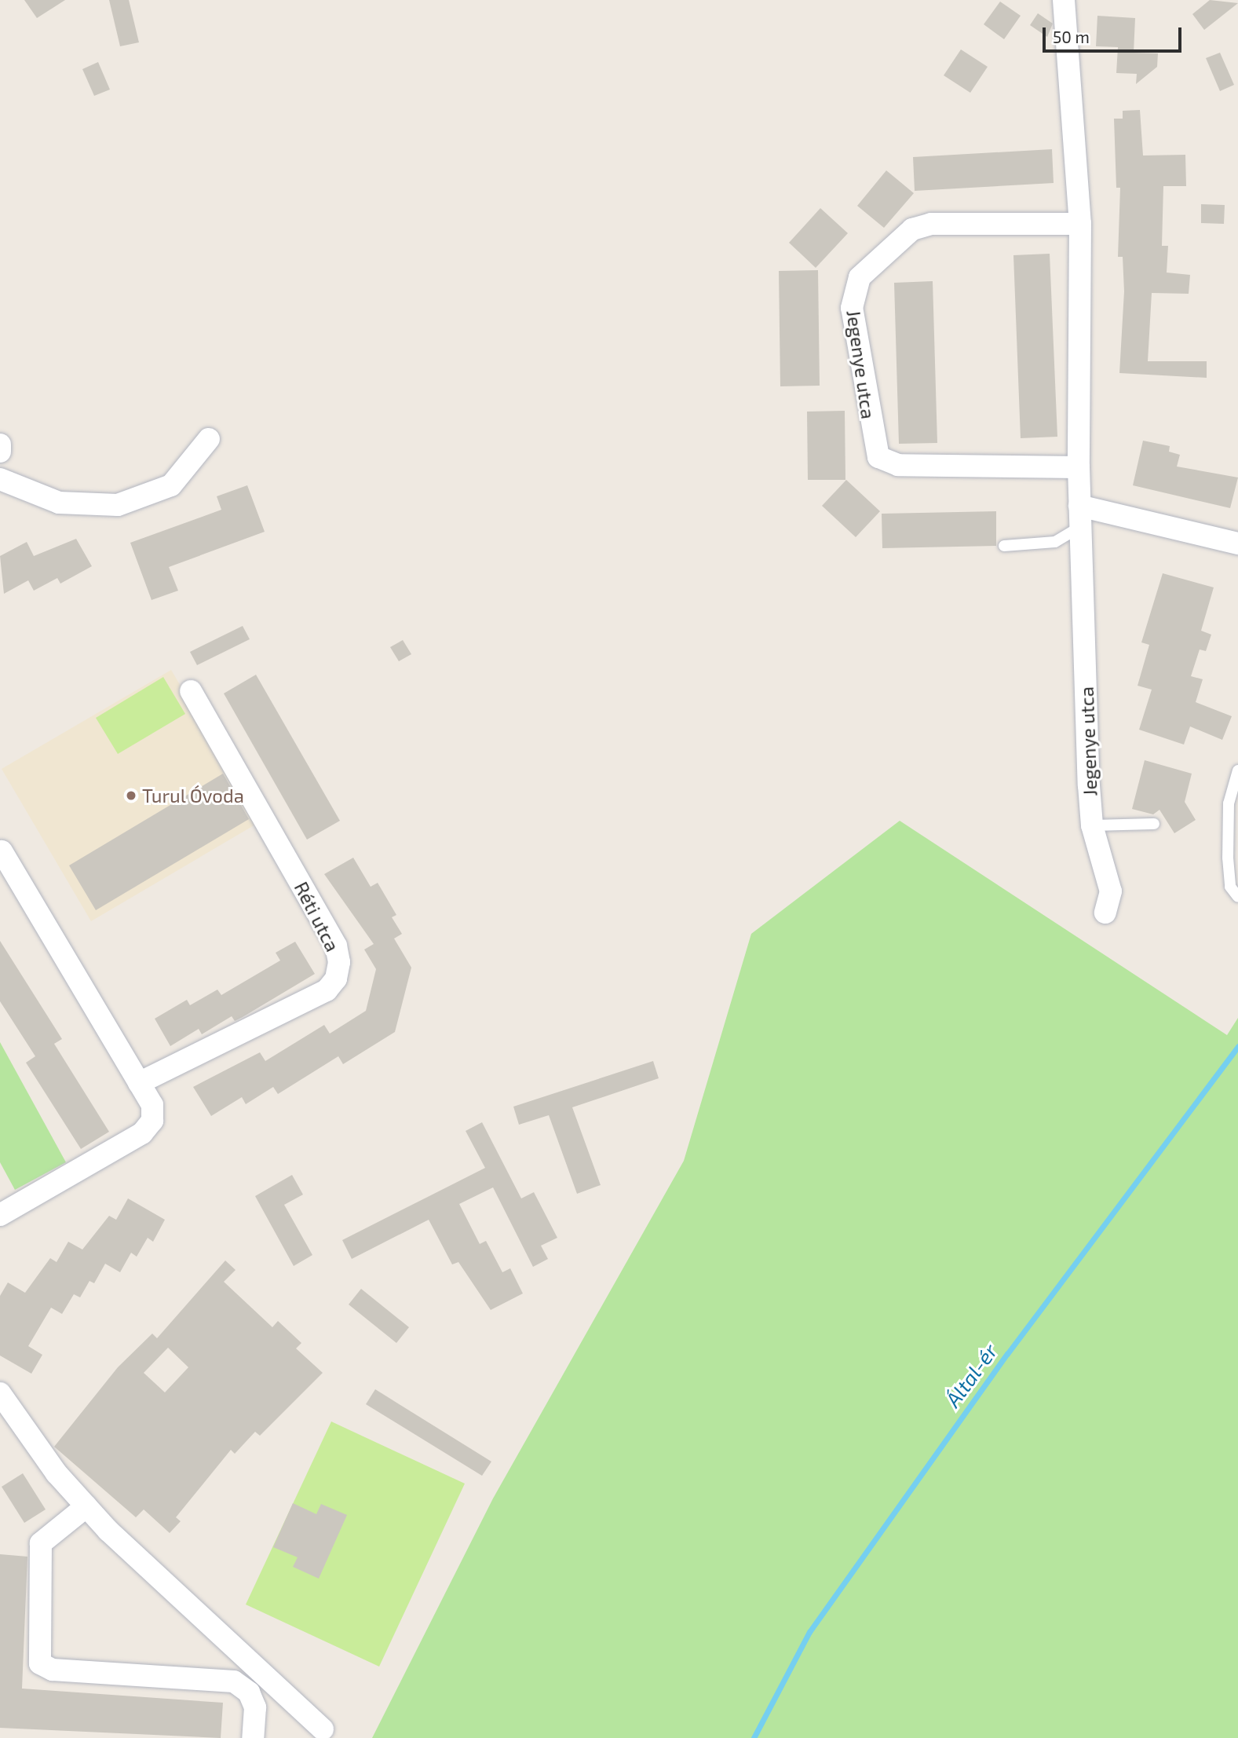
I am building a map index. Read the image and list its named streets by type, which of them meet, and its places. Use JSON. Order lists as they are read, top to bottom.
{
  "streets": {
    "street": ["Jegenye utca", "Réti utca"]
  },
  "water": ["Által-ér"],
  "places": ["Turul Óvoda"],
  "scale_bar": "50 m"
}
